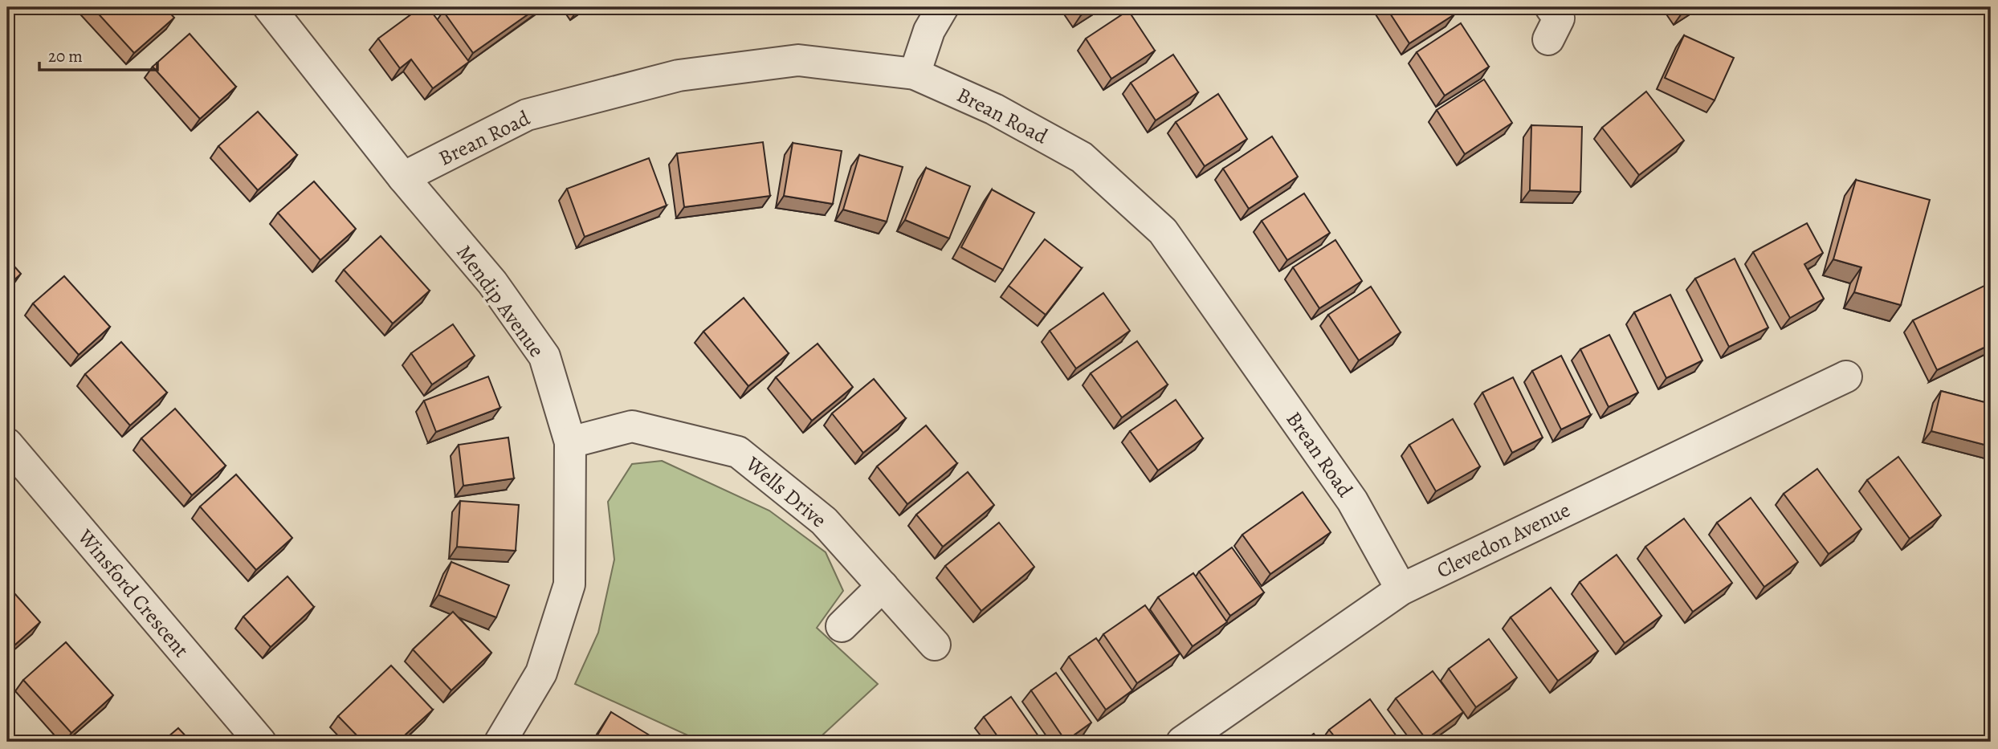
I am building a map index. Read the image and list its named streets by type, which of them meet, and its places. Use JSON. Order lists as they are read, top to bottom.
{
  "streets": {
    "street": [
      "Brean Road",
      "Mendip Avenue",
      "Wells Drive",
      "Clevedon Avenue",
      "Winsford Crescent"
    ]
  },
  "crossings": [
    ["Brean Road", "Mendip Avenue"],
    ["Brean Road", "Clevedon Avenue"],
    ["Mendip Avenue", "Wells Drive"]
  ],
  "scale_bar": "20 m"
}
